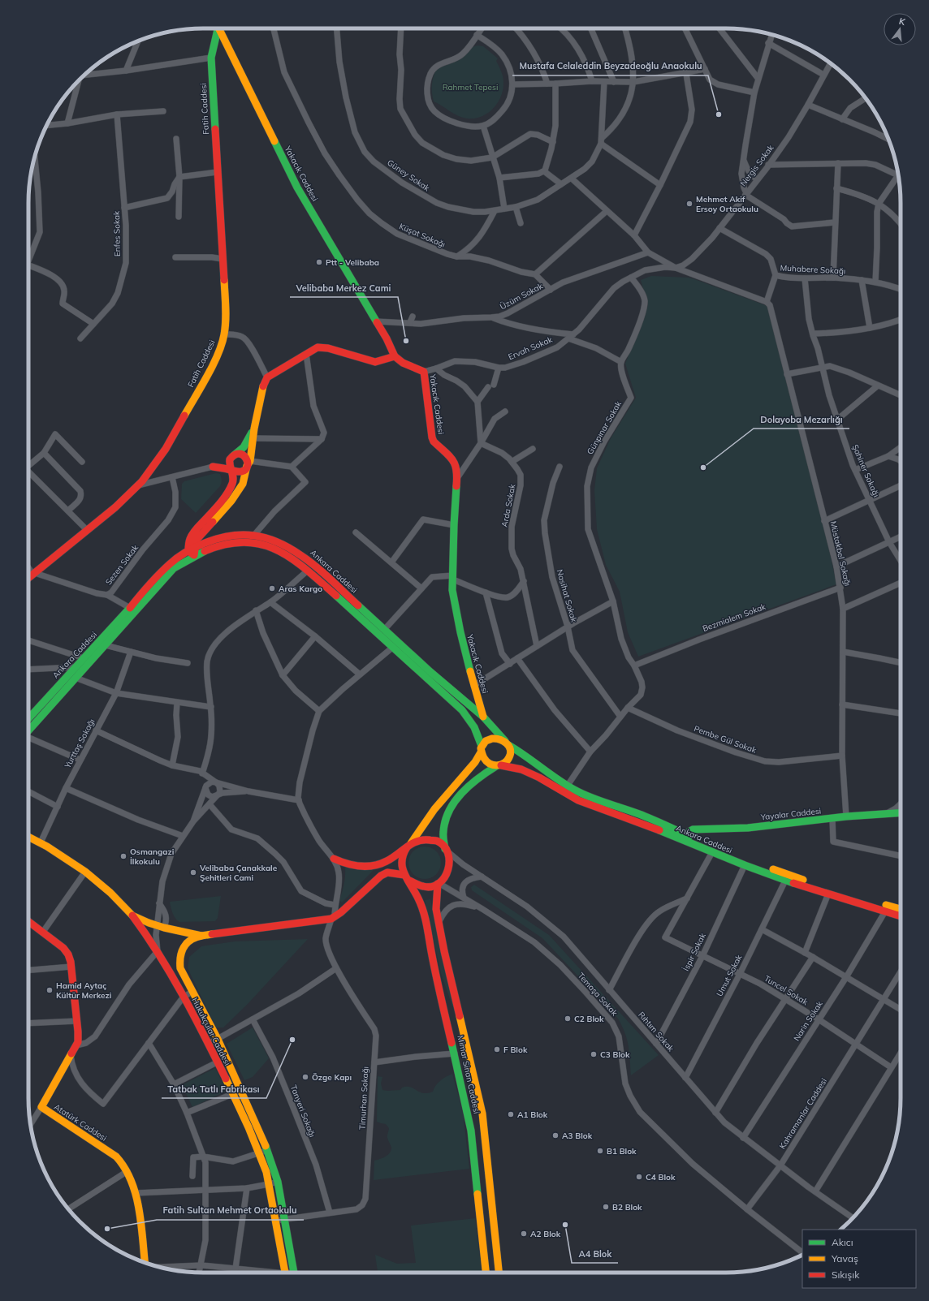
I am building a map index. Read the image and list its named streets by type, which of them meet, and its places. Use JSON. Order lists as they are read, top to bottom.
{
  "streets": {
    "main road": [
      "Fatih Caddesi",
      "Yakacık Caddesi",
      "Ankara Caddesi",
      "Yayalar Caddesi",
      "Hukukçular Caddesi",
      "Mimar Sinan Caddesi",
      "Atatürk Caddesi"
    ],
    "street": [
      "Nergis Sokak",
      "Güney Sokak",
      "Enfes Sokak",
      "Küşat Sokağı",
      "Muhabere Sokağı",
      "Üzüm Sokak",
      "Ervah Sokak",
      "Günpınar Sokak",
      "Şahiner Sokağı",
      "Arda Sokak",
      "Müstakbel Sokağı",
      "Sezen Sokak",
      "Nasihat Sokak",
      "Bezmialem Sokak",
      "Pembe Gül Sokak",
      "Yurttaş Sokağı",
      "İspir Sokak",
      "Umut Sokak",
      "Tuncel Sokak",
      "Temaşa Sokak",
      "Narin Sokak",
      "Rıhtım Sokak",
      "Timurhan Sokağı",
      "Tanyeri Sokağı",
      "Kahramanlar Caddesi"
    ]
  },
  "crossings": [
    ["Fatih Caddesi", "Sezen Sokak"],
    ["Nergis Sokak", "Muhabere Sokağı"],
    ["Nergis Sokak", "Ervah Sokak"],
    ["Yakacık Caddesi", "Üzüm Sokak"],
    ["Yakacık Caddesi", "Ervah Sokak"],
    ["Yakacık Caddesi", "Ankara Caddesi"],
    ["Muhabere Sokağı", "Şahiner Sokağı"],
    ["Günpınar Sokak", "Ankara Caddesi"],
    ["Günpınar Sokak", "Nasihat Sokak"],
    ["Günpınar Sokak", "Bezmialem Sokak"],
    ["Günpınar Sokak", "Pembe Gül Sokak"],
    ["Müstakbel Sokağı", "Bezmialem Sokak"],
    ["Müstakbel Sokağı", "Pembe Gül Sokak"],
    ["Müstakbel Sokağı", "Yayalar Caddesi"],
    ["Ankara Caddesi", "Yayalar Caddesi"],
    ["Ankara Caddesi", "İspir Sokak"],
    ["Ankara Caddesi", "Umut Sokak"],
    ["Ankara Caddesi", "Narin Sokak"],
    ["Yurttaş Sokağı", "Hukukçular Caddesi"],
    ["İspir Sokak", "Tuncel Sokak"],
    ["İspir Sokak", "Rıhtım Sokak"],
    ["Umut Sokak", "Tuncel Sokak"],
    ["Umut Sokak", "Rıhtım Sokak"],
    ["Tuncel Sokak", "Narin Sokak"],
    ["Tuncel Sokak", "Kahramanlar Caddesi"],
    ["Temaşa Sokak", "Rıhtım Sokak"],
    ["Temaşa Sokak", "Mimar Sinan Caddesi"],
    ["Temaşa Sokak", "Kahramanlar Caddesi"],
    ["Narin Sokak", "Rıhtım Sokak"],
    ["Hukukçular Caddesi", "Timurhan Sokağı"],
    ["Rıhtım Sokak", "Mimar Sinan Caddesi"],
    ["Rıhtım Sokak", "Kahramanlar Caddesi"],
    ["Timurhan Sokağı", "Tanyeri Sokağı"]
  ],
  "parks": ["Rahmet Tepesi"],
  "places": [
    "Mustafa Celaleddin Beyzadeoğlu Anaokulu",
    "Mehmet Akif Ersoy Ortaokulu",
    "Ptt - Velibaba",
    "Velibaba Merkez Cami",
    "Dolayoba Mezarlığı",
    "Aras Kargo",
    "Osmangazi İlkokulu",
    "Velibaba Çanakkale Şehitleri Cami",
    "Hamid Aytaç Kültür Merkezi",
    "C2 Blok",
    "Tatbak Tatlı Fabrikası",
    "F Blok",
    "C3 Blok",
    "Özge Kapı",
    "A1 Blok",
    "A3 Blok",
    "B1 Blok",
    "C4 Blok",
    "B2 Blok",
    "A4 Blok",
    "Fatih Sultan Mehmet Ortaokulu",
    "A2 Blok"
  ],
  "legend": ["Akıcı", "Yavaş", "Sıkışık"],
  "north": "top"
}
